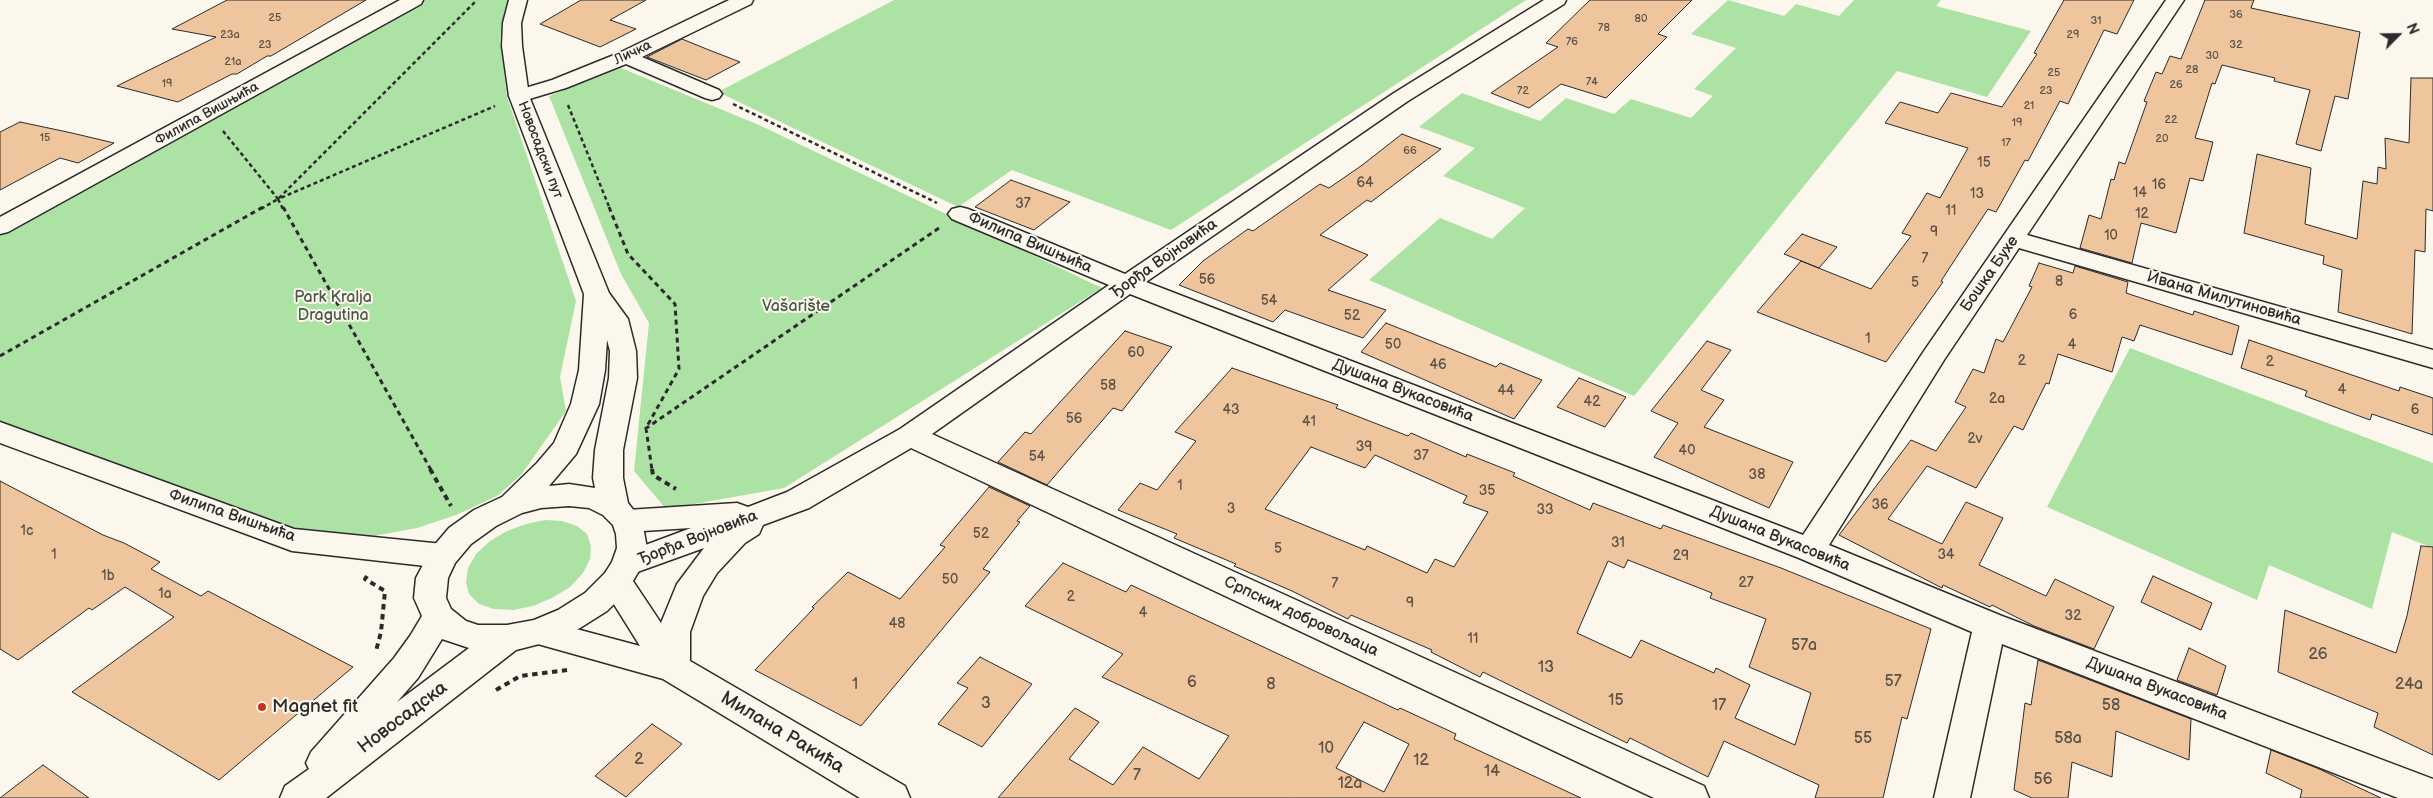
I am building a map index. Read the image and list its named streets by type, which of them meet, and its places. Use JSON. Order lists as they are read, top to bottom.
{
  "streets": {
    "street": [
      "Личка",
      "Филипа Вишњића",
      "Новосадски пут",
      "Ђорђа Војновића",
      "Бошка Бухе",
      "Ивана Милутиновића",
      "Душана Вукасовића",
      "Српских добровољаца",
      "Новосадска",
      "Милана Ракића"
    ]
  },
  "crossings": [
    ["Личка", "Новосадски пут"],
    ["Филипа Вишњића", "Новосадски пут"],
    ["Филипа Вишњића", "Ђорђа Војновића"],
    ["Филипа Вишњића", "Душана Вукасовића"],
    ["Филипа Вишњића", "Новосадска"],
    ["Филипа Вишњића", "Милана Ракића"],
    ["Новосадски пут", "Ђорђа Војновића"],
    ["Новосадски пут", "Новосадска"],
    ["Новосадски пут", "Милана Ракића"],
    ["Ђорђа Војновића", "Душана Вукасовића"],
    ["Ђорђа Војновића", "Српских добровољаца"],
    ["Ђорђа Војновића", "Новосадска"],
    ["Ђорђа Војновића", "Милана Ракића"],
    ["Бошка Бухе", "Ивана Милутиновића"],
    ["Бошка Бухе", "Душана Вукасовића"],
    ["Новосадска", "Милана Ракића"]
  ],
  "parks": ["Park Kralja Dragutina", "Vašarište"],
  "places": ["Magnet fit"],
  "house_numbers": [
    "36",
    "25",
    "80",
    "31",
    "78",
    "23a",
    "29",
    "76",
    "23",
    "32",
    "30",
    "21a",
    "28",
    "25",
    "74",
    "19",
    "26",
    "72",
    "23",
    "21",
    "22",
    "19",
    "15",
    "20",
    "17",
    "66",
    "15",
    "64",
    "16",
    "14",
    "13",
    "37",
    "11",
    "12",
    "9",
    "10",
    "7",
    "56",
    "8",
    "5",
    "54",
    "6",
    "52",
    "1",
    "50",
    "4",
    "60",
    "2",
    "2",
    "46",
    "58",
    "4",
    "44",
    "2a",
    "42",
    "43",
    "6",
    "56",
    "41",
    "2v",
    "39",
    "40",
    "37",
    "54",
    "38",
    "1",
    "35",
    "36",
    "3",
    "33",
    "1c",
    "52",
    "31",
    "5",
    "1",
    "34",
    "29",
    "1b",
    "50",
    "27",
    "7",
    "1a",
    "2",
    "9",
    "4",
    "32",
    "48",
    "11",
    "57a",
    "26",
    "13",
    "57",
    "6",
    "1",
    "8",
    "24a",
    "15",
    "3",
    "17",
    "58",
    "55",
    "58a",
    "10",
    "2",
    "12",
    "14",
    "7",
    "56",
    "12a"
  ],
  "north": "top right"
}
